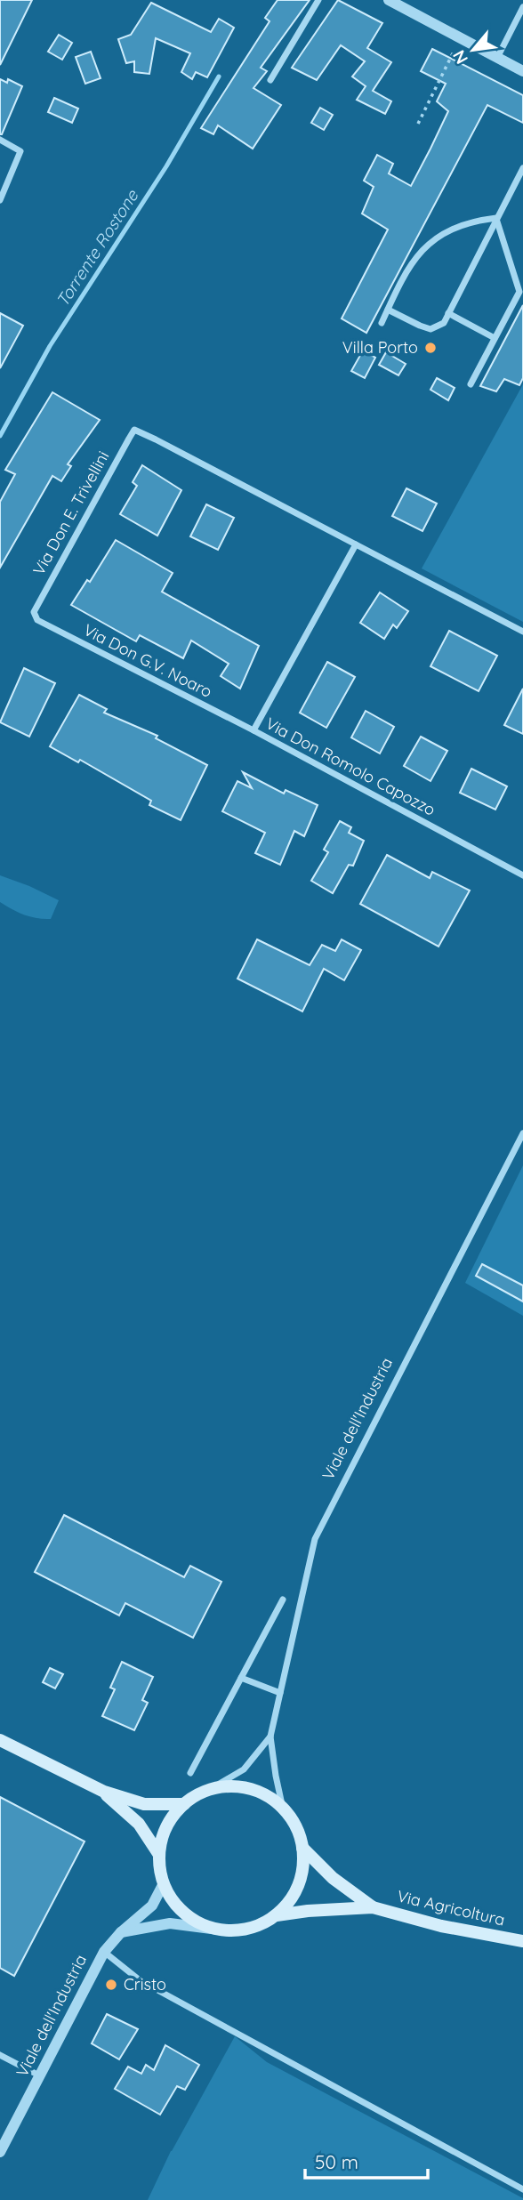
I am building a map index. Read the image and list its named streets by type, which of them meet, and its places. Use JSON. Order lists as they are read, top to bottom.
{
  "streets": {
    "main road": ["Viale dell'Industria", "Via Agricoltura"],
    "street": ["Via Don E. Trivellini", "Via Don G.V. Noaro", "Via Don Romolo Capozzo"]
  },
  "crossings": [
    ["Via Don E. Trivellini", "Via Don G.V. Noaro"],
    ["Via Don E. Trivellini", "Via Don Romolo Capozzo"],
    ["Via Don G.V. Noaro", "Via Don Romolo Capozzo"],
    ["Viale dell'Industria", "Via Agricoltura"]
  ],
  "water": ["Torrente Rostone"],
  "places": ["Villa Porto", "Cristo"],
  "scale_bar": "50 m",
  "north": "bottom left"
}
